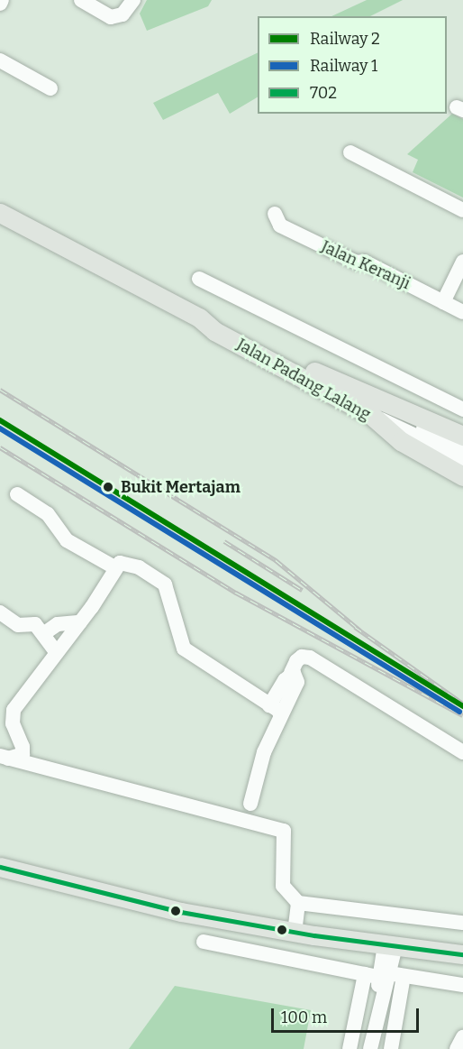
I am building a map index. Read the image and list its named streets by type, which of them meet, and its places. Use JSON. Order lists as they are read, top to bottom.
{
  "streets": {
    "main road": ["Jalan Padang Lalang"],
    "street": ["Jalan Keranji"]
  },
  "places": ["Bukit Mertajam"],
  "lines": ["rail line 2", "rail line 1", "transit line 702"],
  "legend": ["Railway 2", "Railway 1", "702"],
  "scale_bar": "100 m"
}
